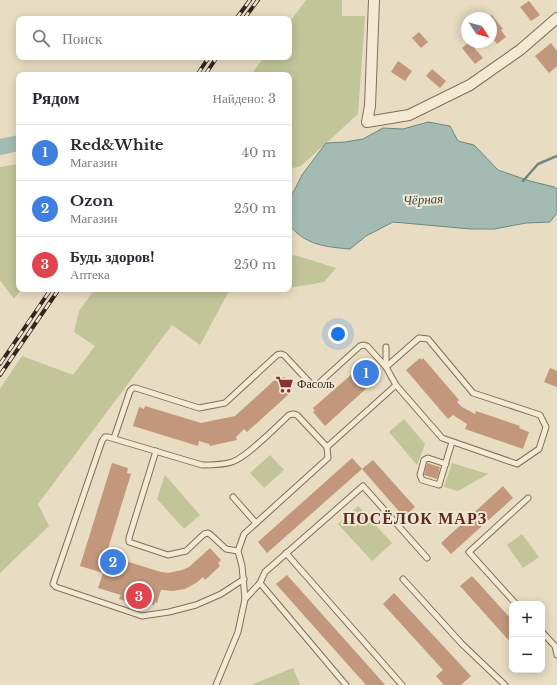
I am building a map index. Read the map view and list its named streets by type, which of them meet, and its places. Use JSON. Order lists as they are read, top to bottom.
{
  "districts": ["ПОСЁЛОК МАРЗ"],
  "water": ["Чёрная"],
  "places": {
    "supermarket": ["Фасоль"]
  },
  "north": "bottom right",
  "page": {
    "search": "Поиск",
    "heading": ["Рядом", "Найдено: 3"],
    "list": [
      {
        "mark": "1",
        "name": "Red&White",
        "note": "Магазин",
        "value": "40 m"
      },
      {
        "mark": "2",
        "name": "Ozon",
        "note": "Магазин",
        "value": "250 m"
      },
      {
        "mark": "3",
        "name": "Будь здоров!",
        "note": "Аптека",
        "value": "250 m"
      }
    ],
    "pins": ["1", "2", "3"],
    "map_buttons": ["+", "−"]
  }
}
